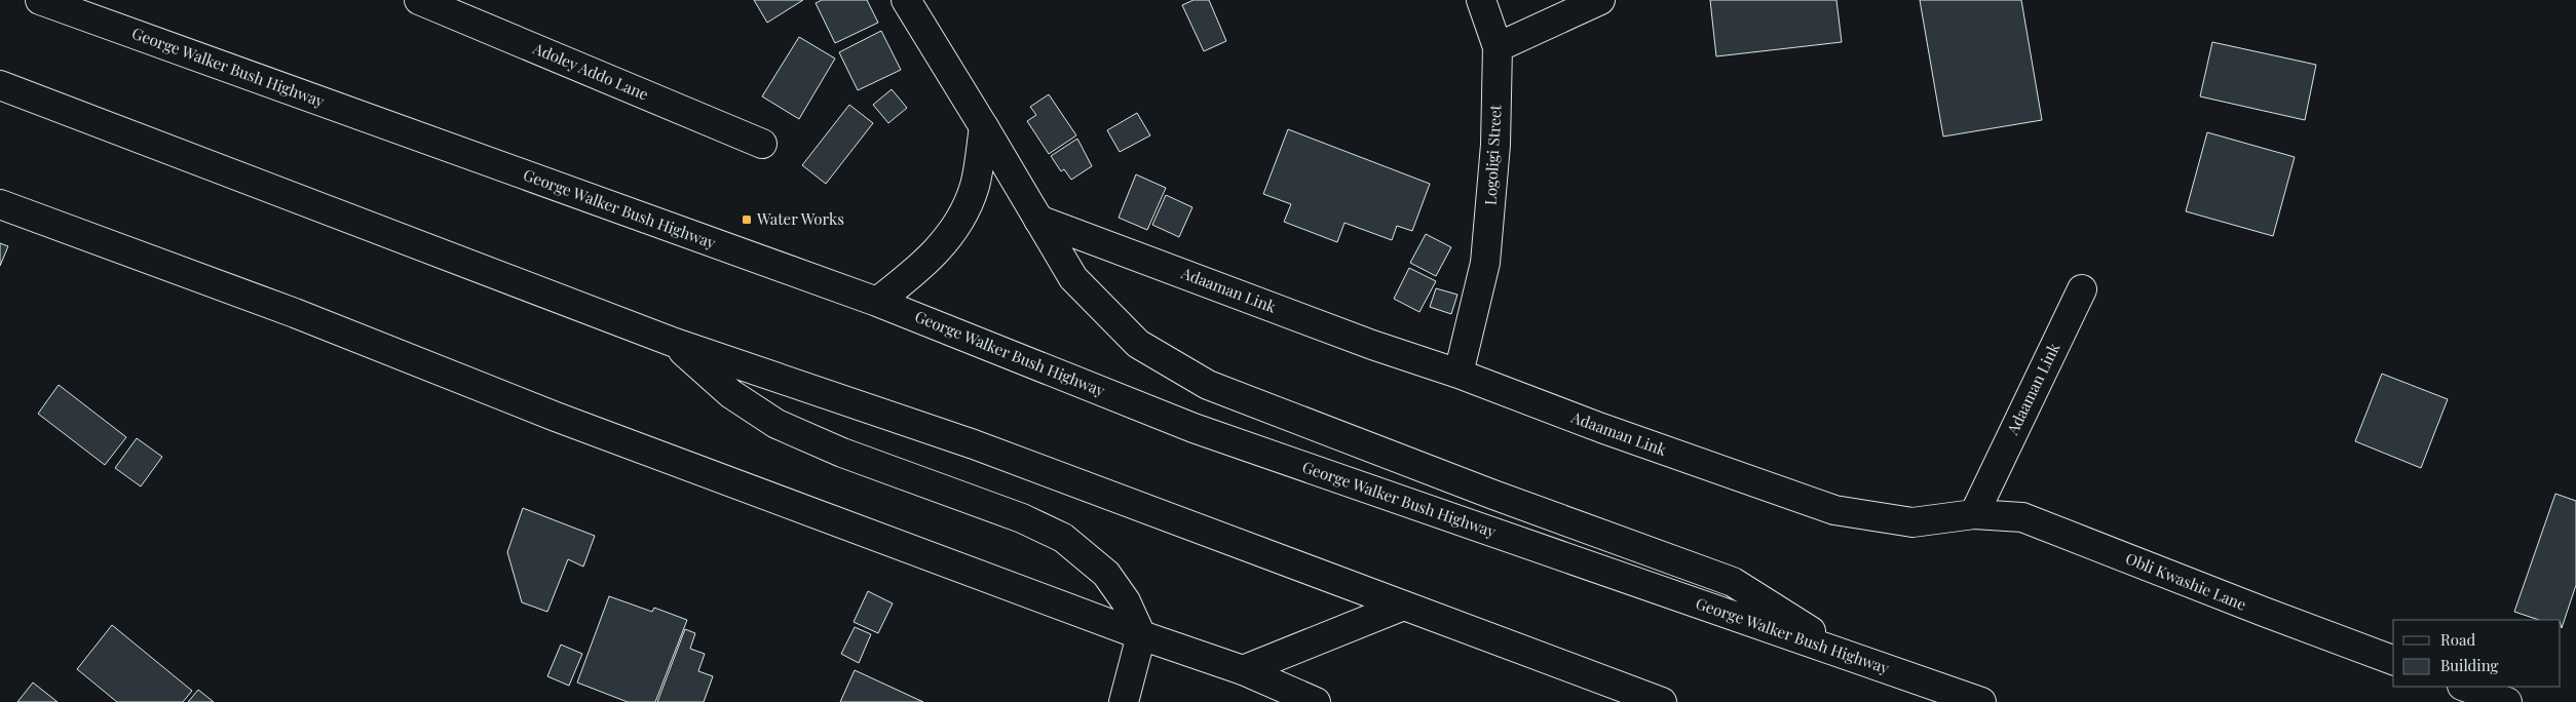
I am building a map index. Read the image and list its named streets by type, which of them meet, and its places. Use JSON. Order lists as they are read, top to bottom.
{
  "streets": {
    "main road": [
      "George Walker Bush Highway",
      "Adoley Addo Lane",
      "Logoligi Street",
      "Adaaman Link",
      "Obli Kwashie Lane"
    ]
  },
  "crossings": [
    ["Logoligi Street", "Adaaman Link"],
    ["Adaaman Link", "Obli Kwashie Lane"]
  ],
  "places": {
    "transit": ["Water Works"]
  },
  "legend": ["Road", "Building"]
}
